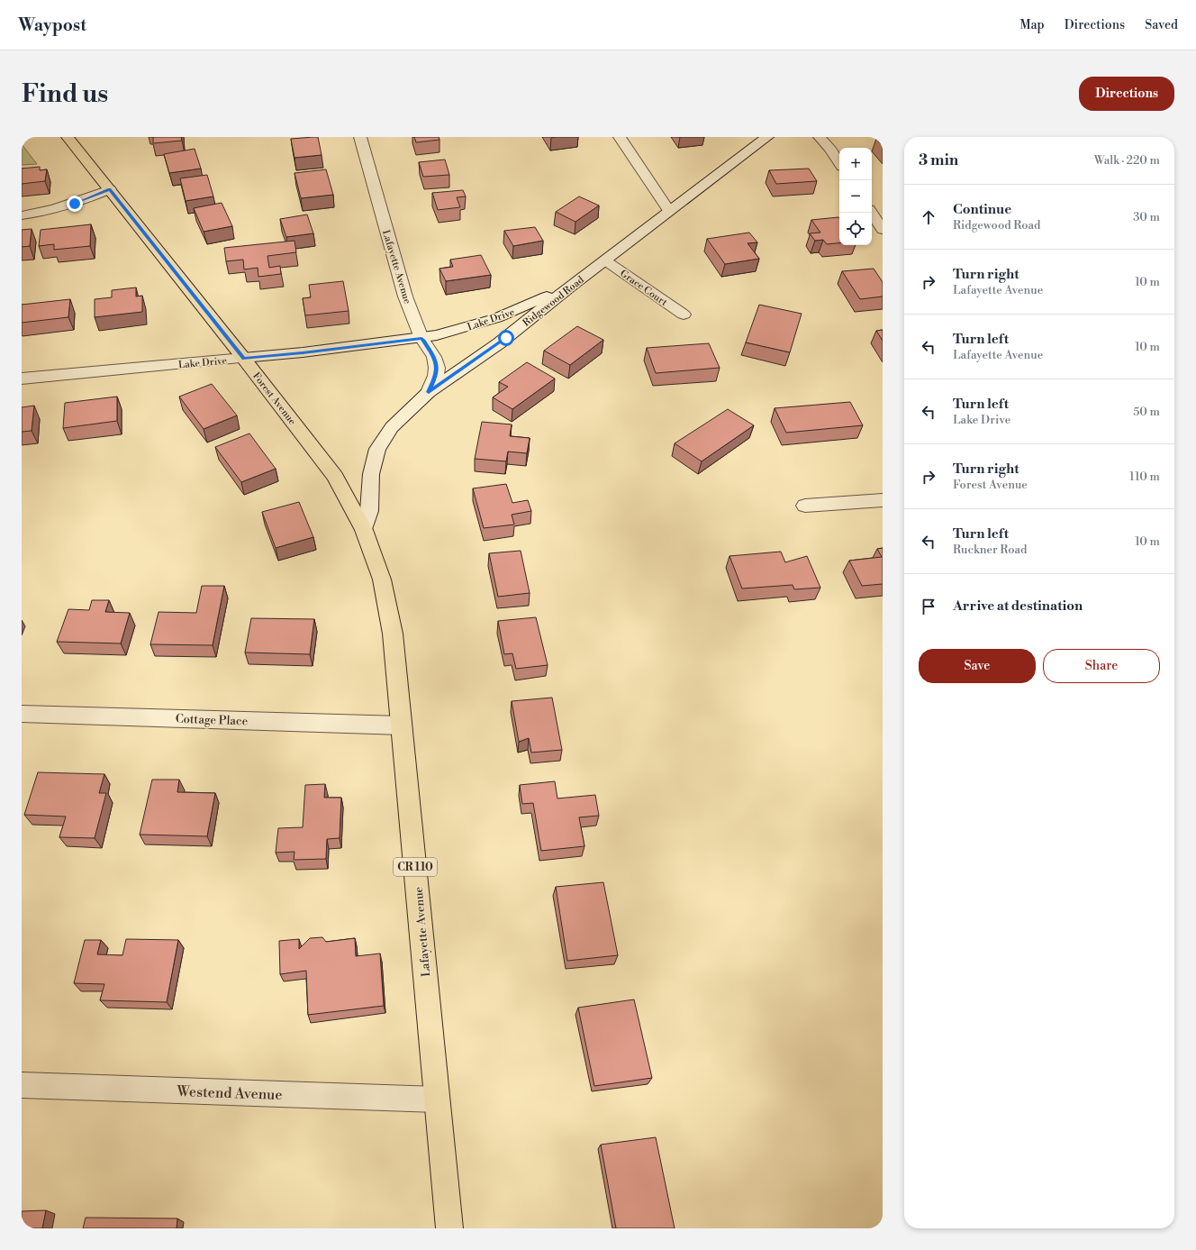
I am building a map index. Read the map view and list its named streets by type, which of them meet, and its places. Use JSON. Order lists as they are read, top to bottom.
{
  "streets": {
    "main road": ["Lafayette Avenue", "Forest Avenue", "CR 110"],
    "street": [
      "Grace Court",
      "Ridgewood Road",
      "Lake Drive",
      "Cottage Place",
      "Westend Avenue"
    ]
  },
  "crossings": [
    ["Lafayette Avenue", "Ridgewood Road"],
    ["Lafayette Avenue", "Lake Drive"],
    ["Lafayette Avenue", "Forest Avenue"],
    ["Lafayette Avenue", "Cottage Place"],
    ["Lafayette Avenue", "Westend Avenue"],
    ["Grace Court", "Ridgewood Road"],
    ["Ridgewood Road", "Lake Drive"],
    ["Ridgewood Road", "Forest Avenue"],
    ["Lake Drive", "Forest Avenue"]
  ],
  "page": {
    "header": "Waypost",
    "nav": ["Map", "Directions", "Saved"],
    "buttons": [
      "Directions",
      ["Save", "Share"]
    ],
    "title": "Find us",
    "heading": ["3 min", "Walk · 220 m"],
    "map_buttons": ["+", "−"],
    "list": [
      ["Continue", "Ridgewood Road", "30 m"],
      ["Turn right", "Lafayette Avenue", "10 m"],
      ["Turn left", "Lafayette Avenue", "10 m"],
      ["Turn left", "Lake Drive", "50 m"],
      ["Turn right", "Forest Avenue", "110 m"],
      ["Turn left", "Ruckner Road", "10 m"],
      "Arrive at destination"
    ]
  }
}
